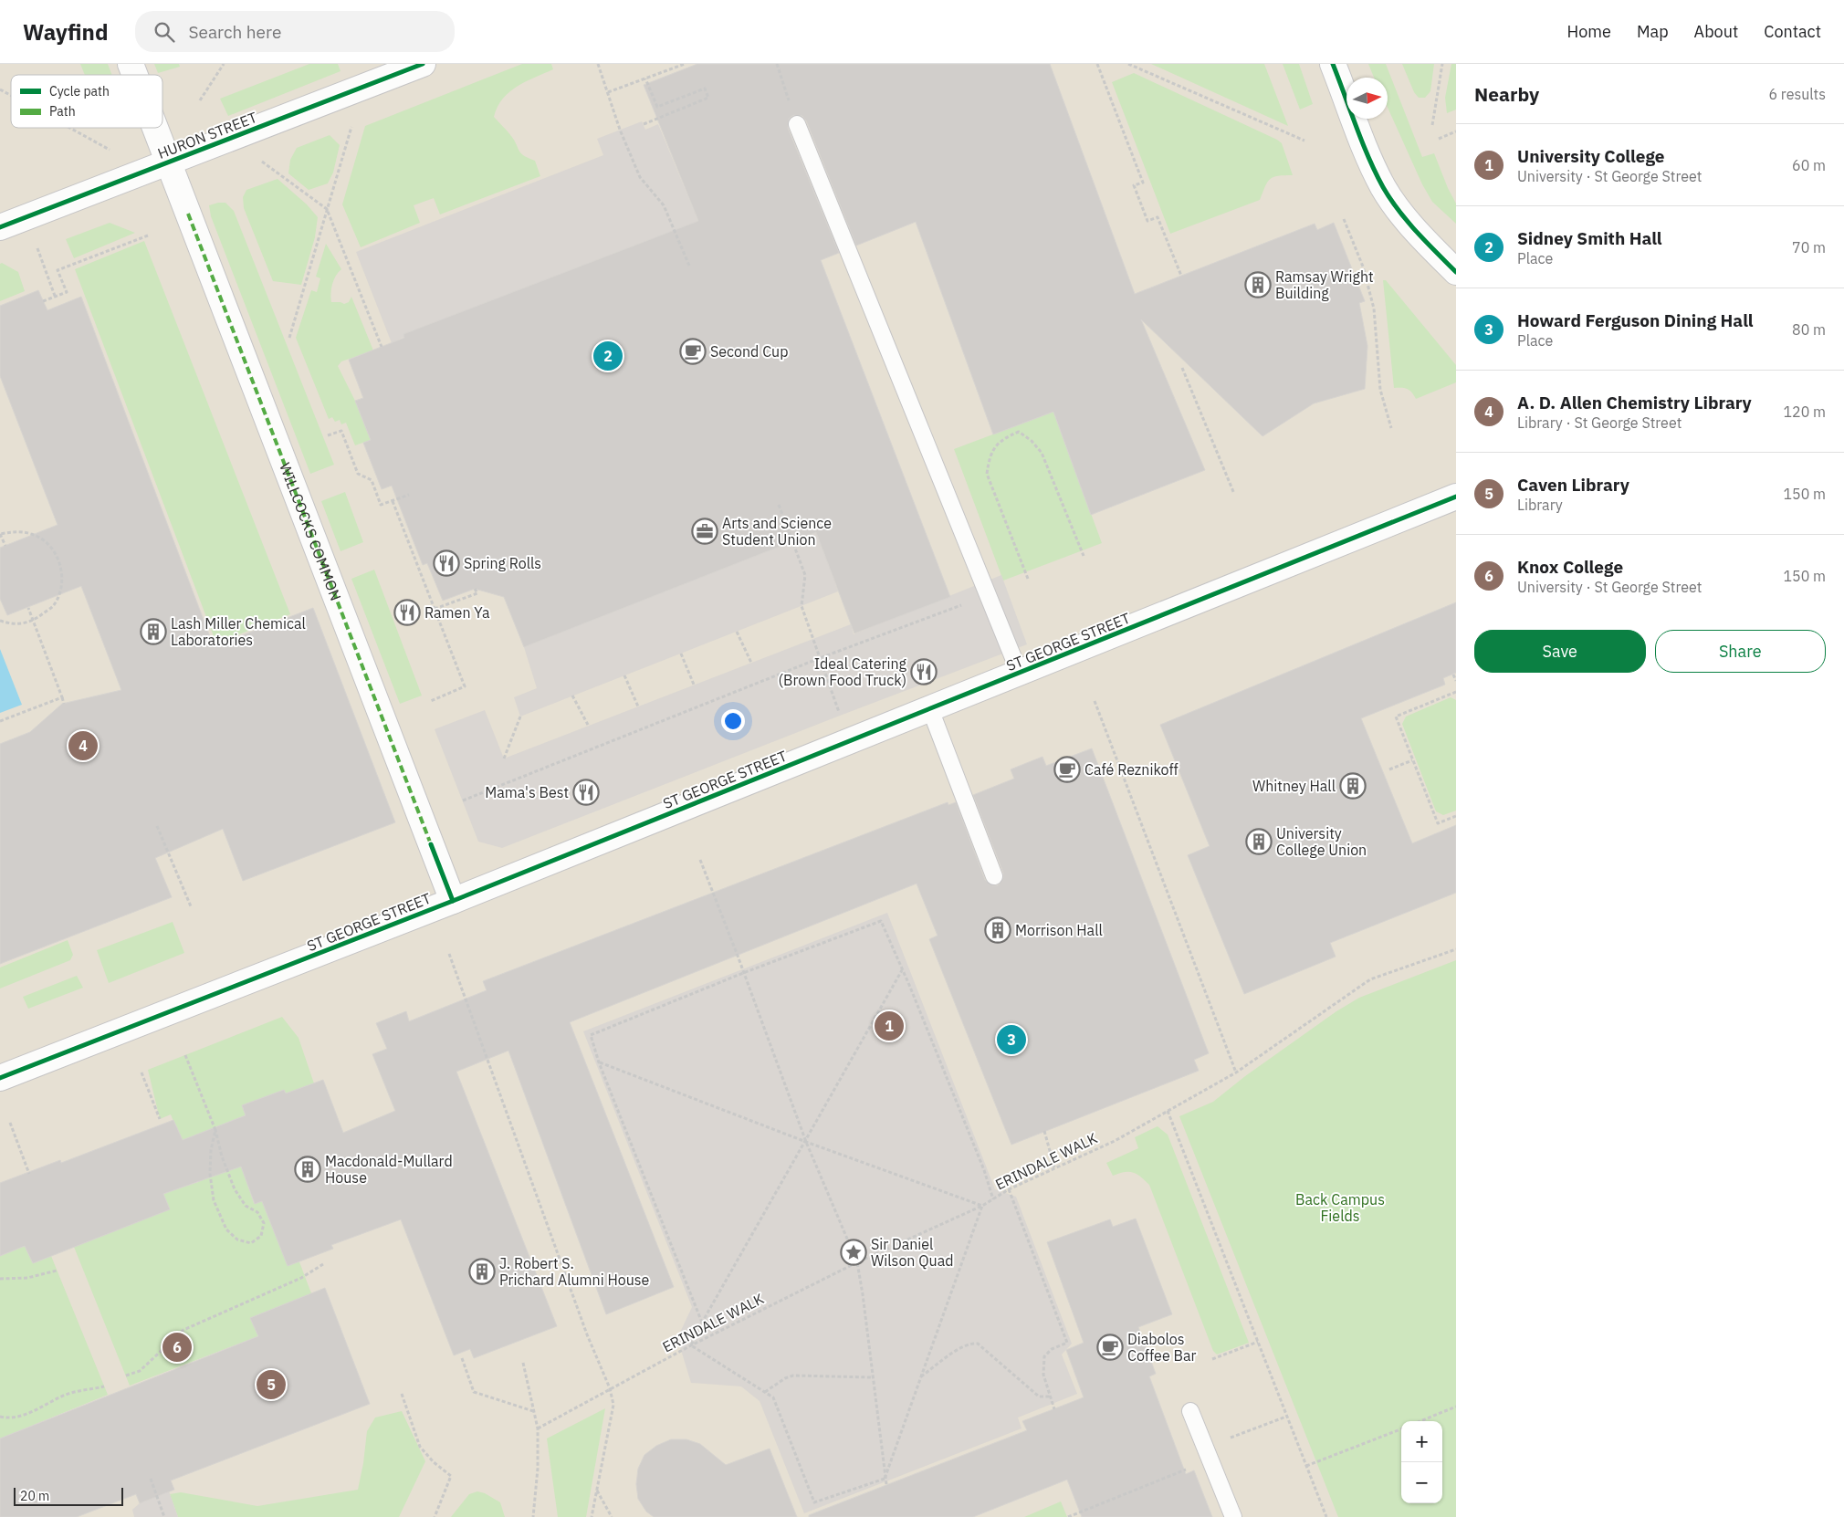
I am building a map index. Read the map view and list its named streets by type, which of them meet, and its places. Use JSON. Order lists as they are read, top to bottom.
{
  "streets": {
    "street": ["HURON STREET", "WILLCOCKS COMMON", "ST GEORGE STREET"],
    "path": ["ERINDALE WALK"]
  },
  "crossings": [
    ["HURON STREET", "WILLCOCKS COMMON"],
    ["WILLCOCKS COMMON", "ST GEORGE STREET"]
  ],
  "parks": ["Back Campus Fields"],
  "places": {
    "building": [
      "Ramsay Wright Building",
      "Lash Miller Chemical Laboratories",
      "Whitney Hall",
      "University College Union",
      "Morrison Hall",
      "Macdonald-Mullard House",
      "J. Robert S. Prichard Alumni House"
    ],
    "cafe": ["Second Cup", "Café Reznikoff", "Diabolos Coffee Bar"],
    "office": ["Arts and Science Student Union"],
    "restaurant": [
      "Spring Rolls",
      "Ramen Ya",
      "Ideal Catering (Brown Food Truck)",
      "Mama's Best"
    ],
    "place": ["Sir Daniel Wilson Quad"]
  },
  "legend": ["Cycle path", "Path"],
  "scale_bar": "20 m",
  "north": "right",
  "page": {
    "header": "Wayfind",
    "search": "Search here",
    "nav": [
      "Home",
      "Map",
      "About",
      "Contact"
    ],
    "heading": ["Nearby", "6 results"],
    "list": [
      {
        "mark": "1",
        "name": "University College",
        "note": "University · St George Street",
        "value": "60 m"
      },
      {
        "mark": "2",
        "name": "Sidney Smith Hall",
        "note": "Place",
        "value": "70 m"
      },
      {
        "mark": "3",
        "name": "Howard Ferguson Dining Hall",
        "note": "Place",
        "value": "80 m"
      },
      {
        "mark": "4",
        "name": "A. D. Allen Chemistry Library",
        "note": "Library · St George Street",
        "value": "120 m"
      },
      {
        "mark": "5",
        "name": "Caven Library",
        "note": "Library",
        "value": "150 m"
      },
      {
        "mark": "6",
        "name": "Knox College",
        "note": "University · St George Street",
        "value": "150 m"
      }
    ],
    "pins": [
      "2",
      "4",
      "1",
      "3",
      "6",
      "5"
    ],
    "buttons": ["Save", "Share"],
    "map_buttons": ["+", "−"],
    "scale": "20 m"
  }
}
